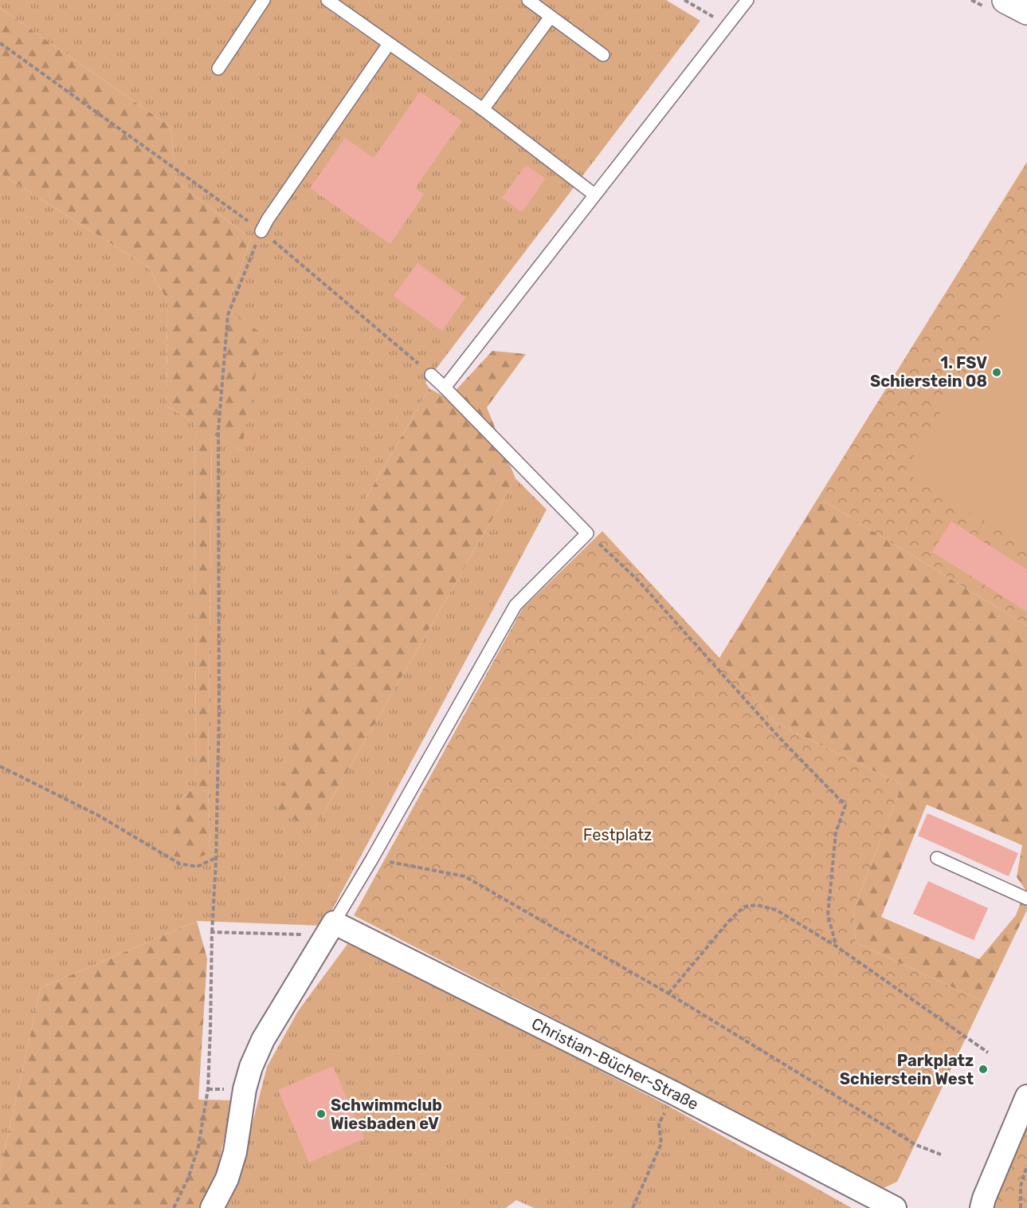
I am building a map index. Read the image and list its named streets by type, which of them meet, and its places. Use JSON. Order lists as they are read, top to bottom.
{
  "streets": {
    "street": ["Christian-Bücher-Straße"]
  },
  "parks": ["Festplatz"],
  "places": ["1. FSV Schierstein 08", "Parkplatz Schierstein West", "Schwimmclub Wiesbaden eV"]
}
